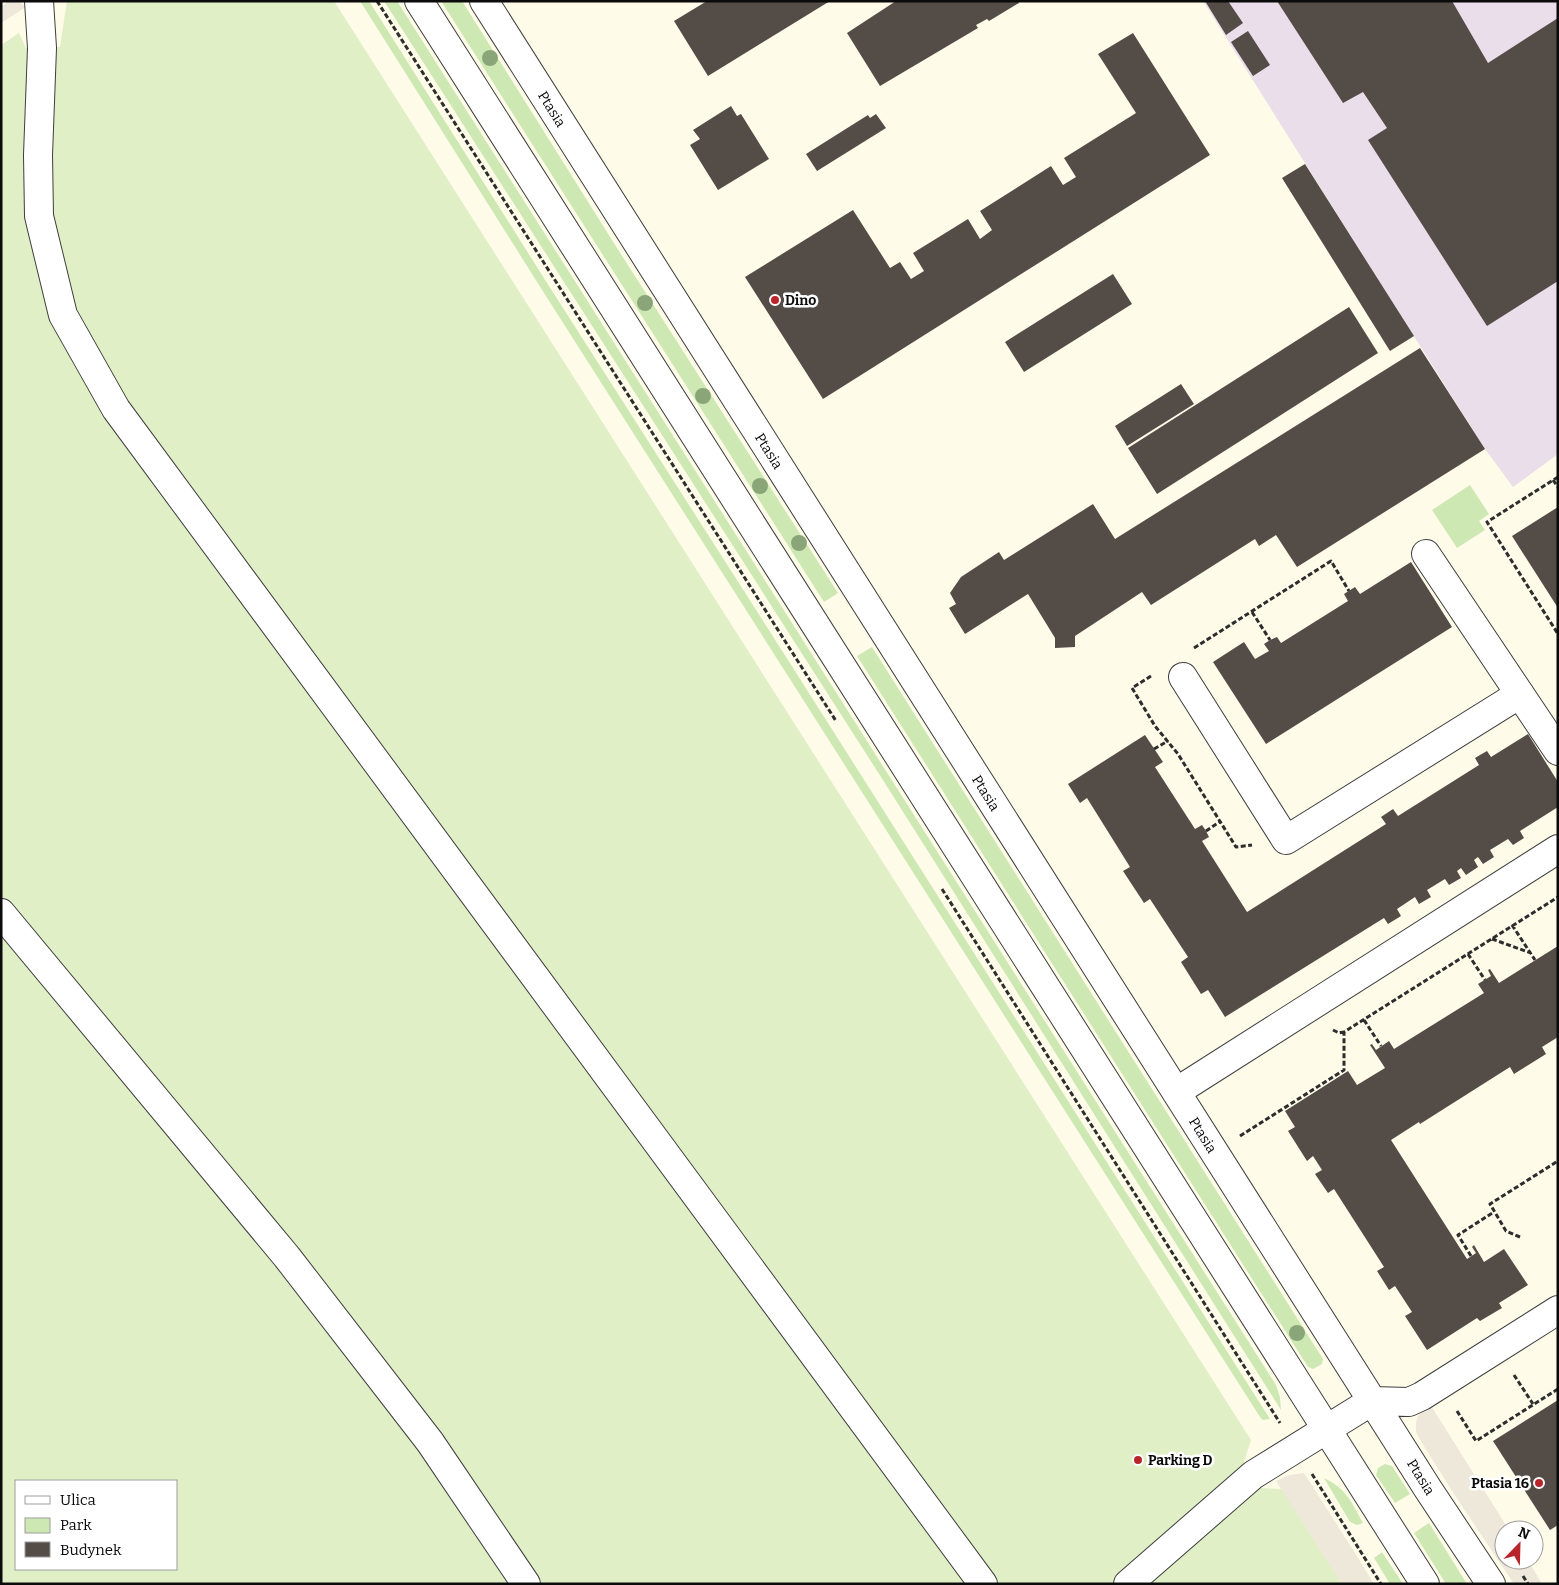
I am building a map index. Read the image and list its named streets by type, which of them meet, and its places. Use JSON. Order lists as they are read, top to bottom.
{
  "streets": {
    "street": ["Ptasia"]
  },
  "places": ["Dino", "Parking D", "Ptasia 16"],
  "legend": ["Ulica", "Park", "Budynek"],
  "north": "top right"
}
